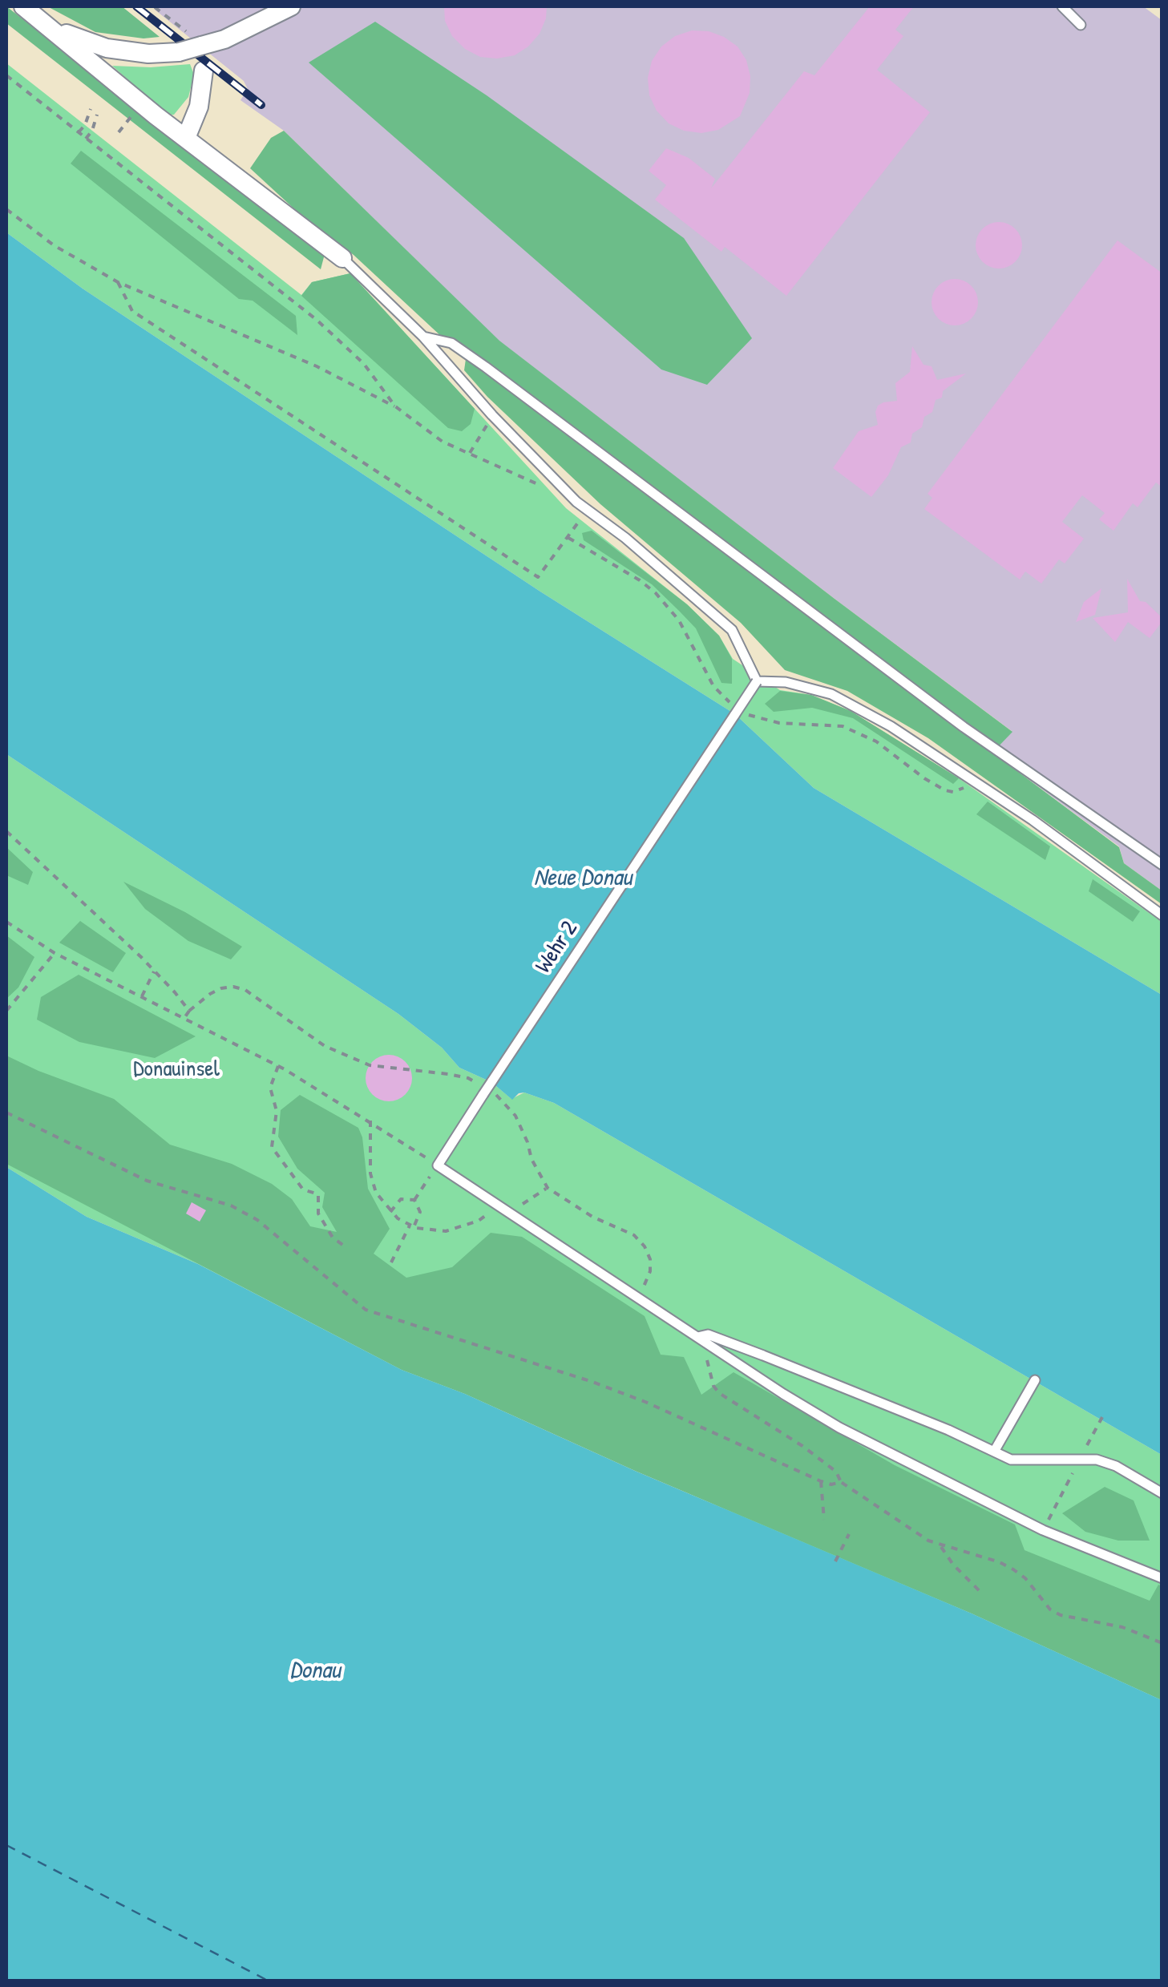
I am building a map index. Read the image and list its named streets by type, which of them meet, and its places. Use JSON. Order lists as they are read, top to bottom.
{
  "streets": {
    "lane": ["Wehr 2"]
  },
  "water": ["Neue Donau", "Donau"],
  "parks": ["Donauinsel"]
}
